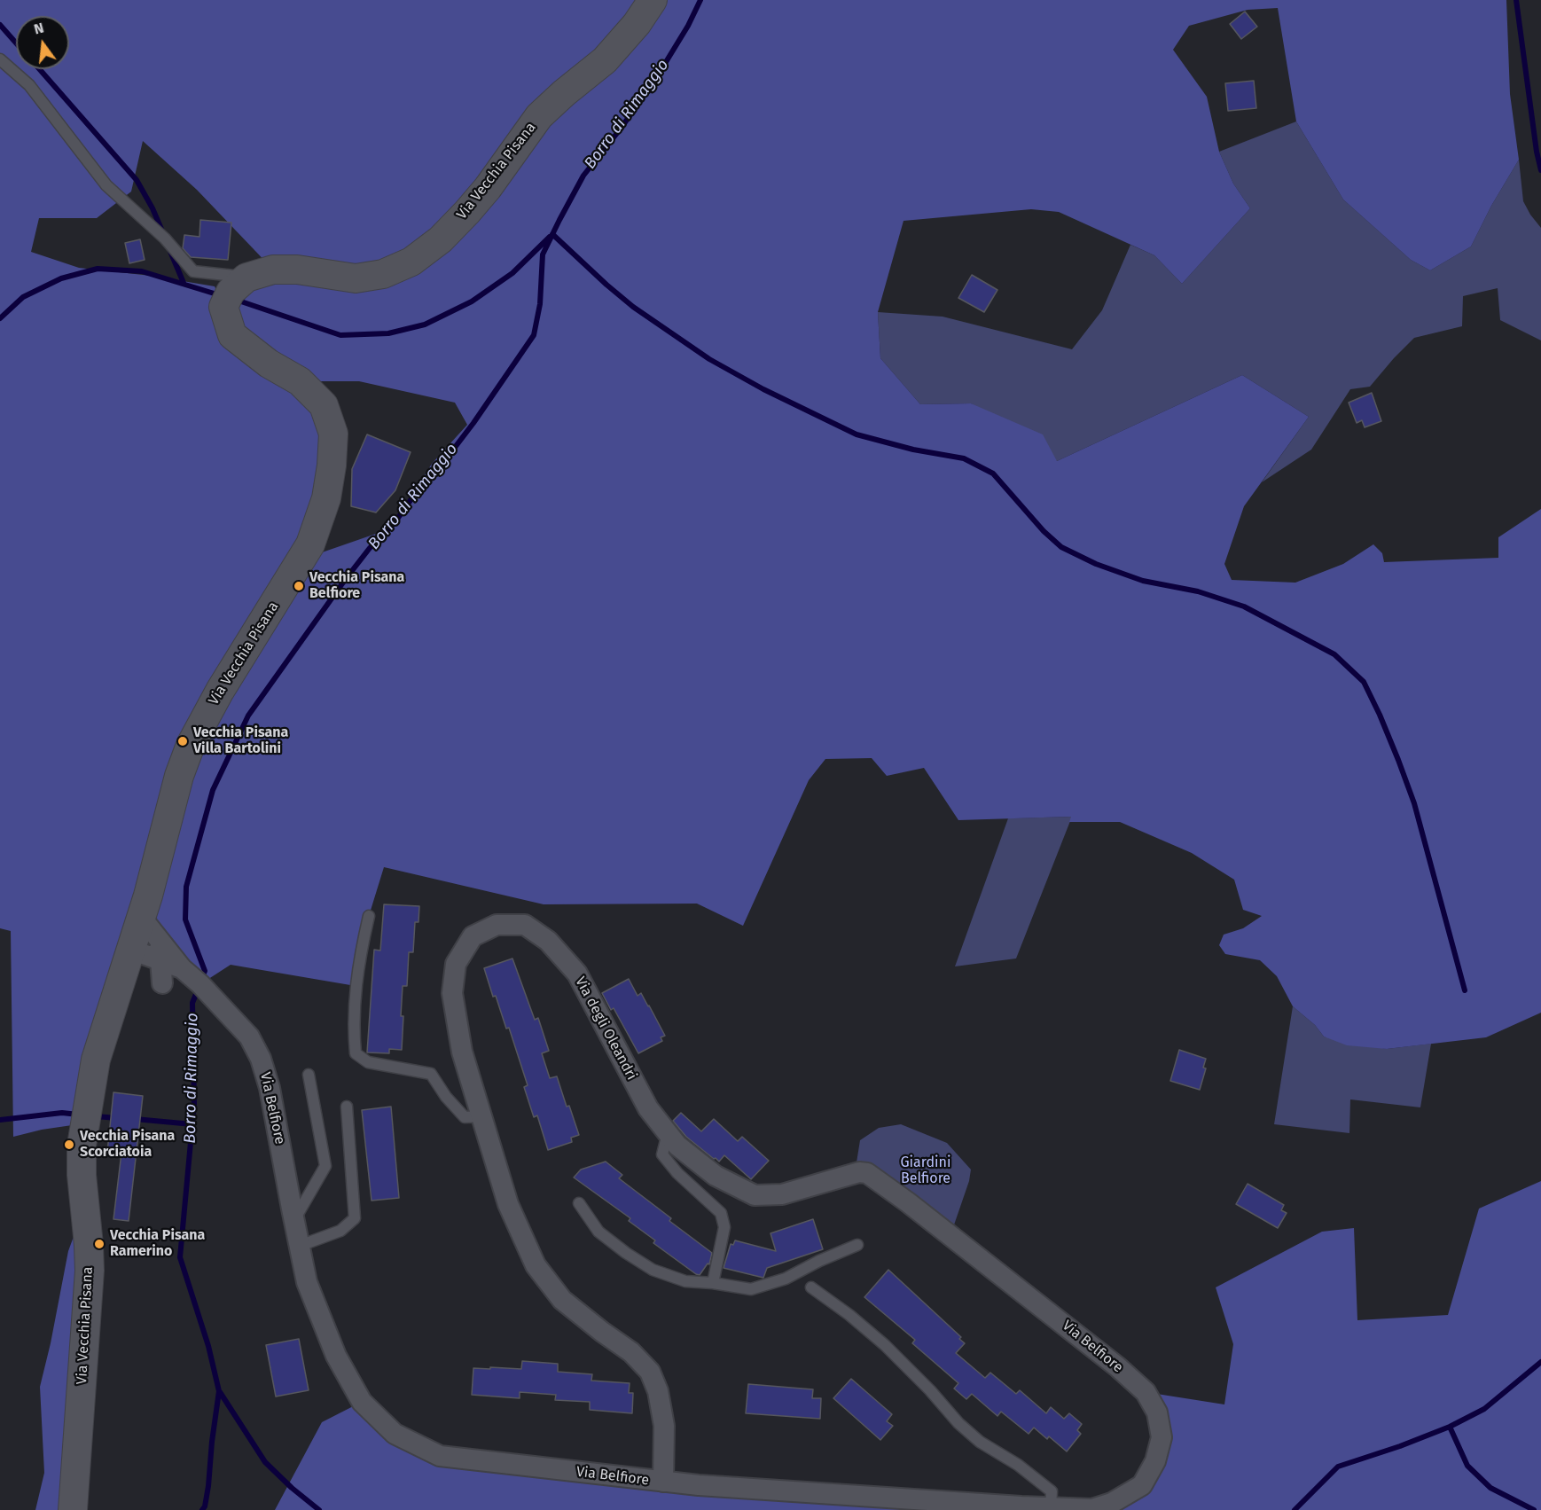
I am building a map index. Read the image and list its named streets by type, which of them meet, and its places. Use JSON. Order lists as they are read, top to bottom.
{
  "streets": {
    "main road": ["Via Vecchia Pisana"],
    "street": ["Via degli Oleandri", "Via Belfiore"]
  },
  "crossings": [
    ["Via Vecchia Pisana", "Via Belfiore"],
    ["Via degli Oleandri", "Via Belfiore"]
  ],
  "water": ["Borro di Rimaggio"],
  "parks": ["Giardini Belfiore"],
  "places": [
    "Vecchia Pisana Belfiore",
    "Vecchia Pisana Villa Bartolini",
    "Vecchia Pisana Scorciatoia",
    "Vecchia Pisana Ramerino"
  ],
  "north": "top"
}
